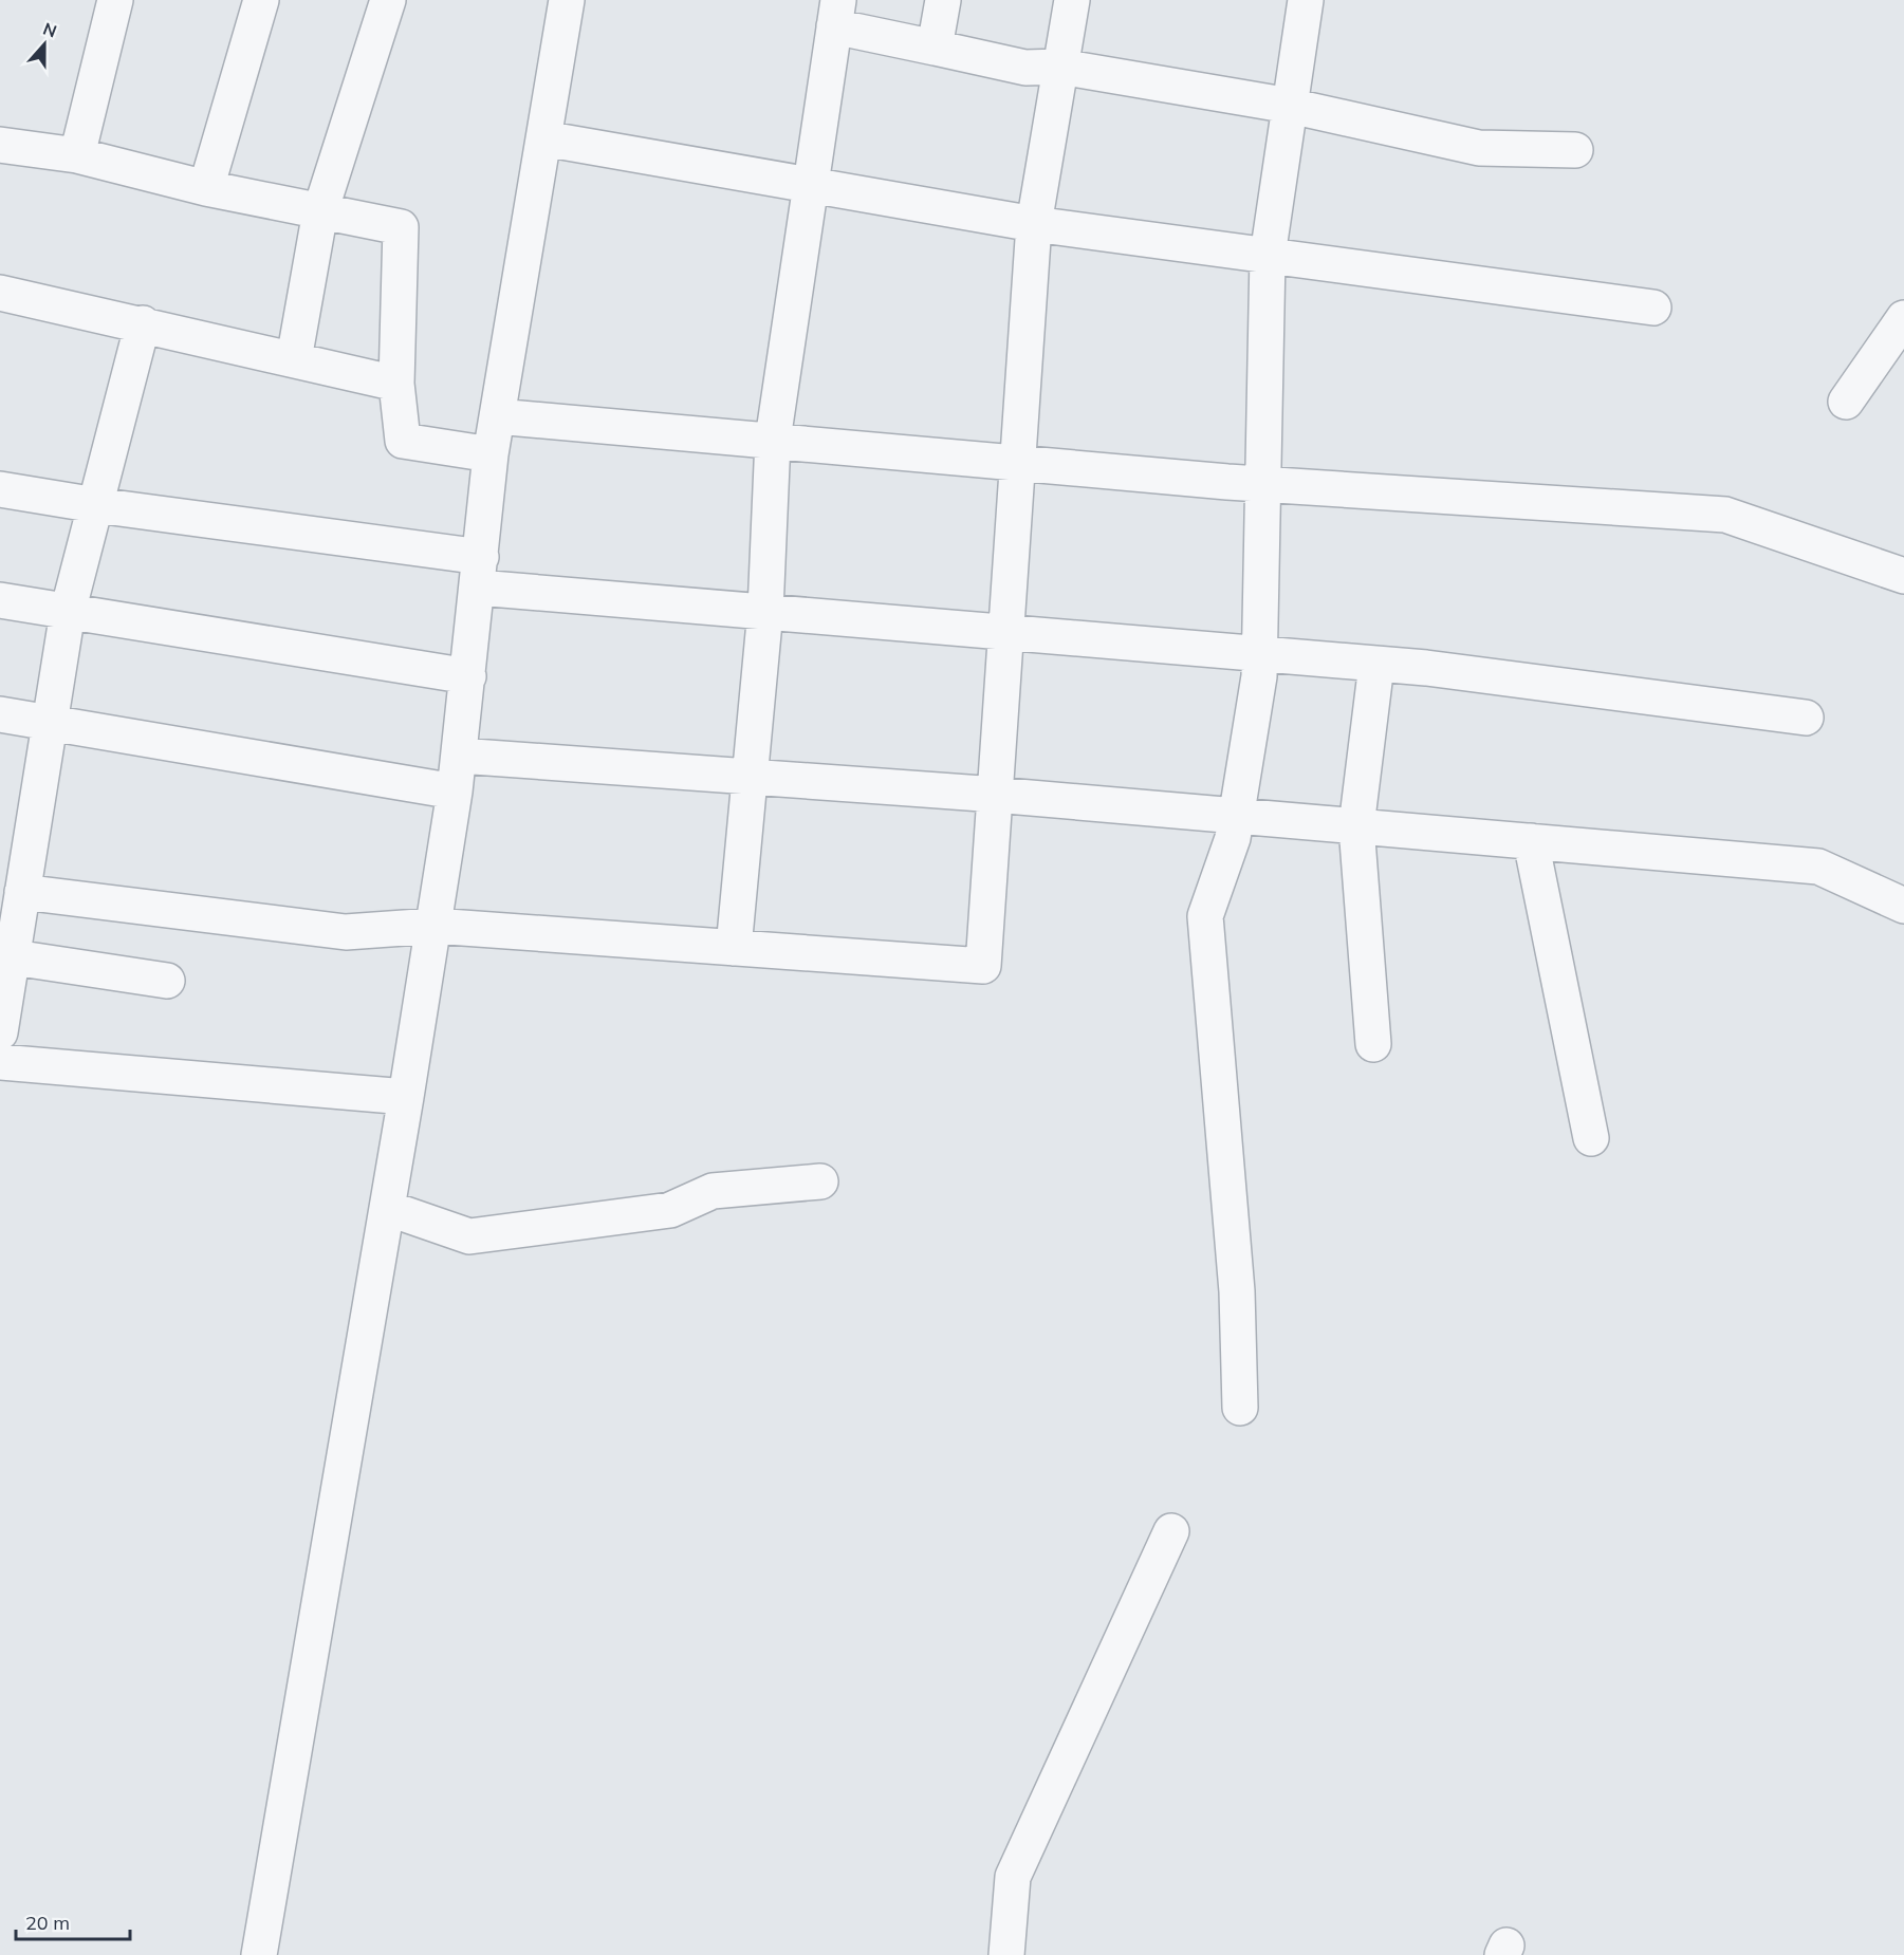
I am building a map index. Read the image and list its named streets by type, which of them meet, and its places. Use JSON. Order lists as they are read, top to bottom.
{
  "scale_bar": "20 m",
  "north": "top"
}
